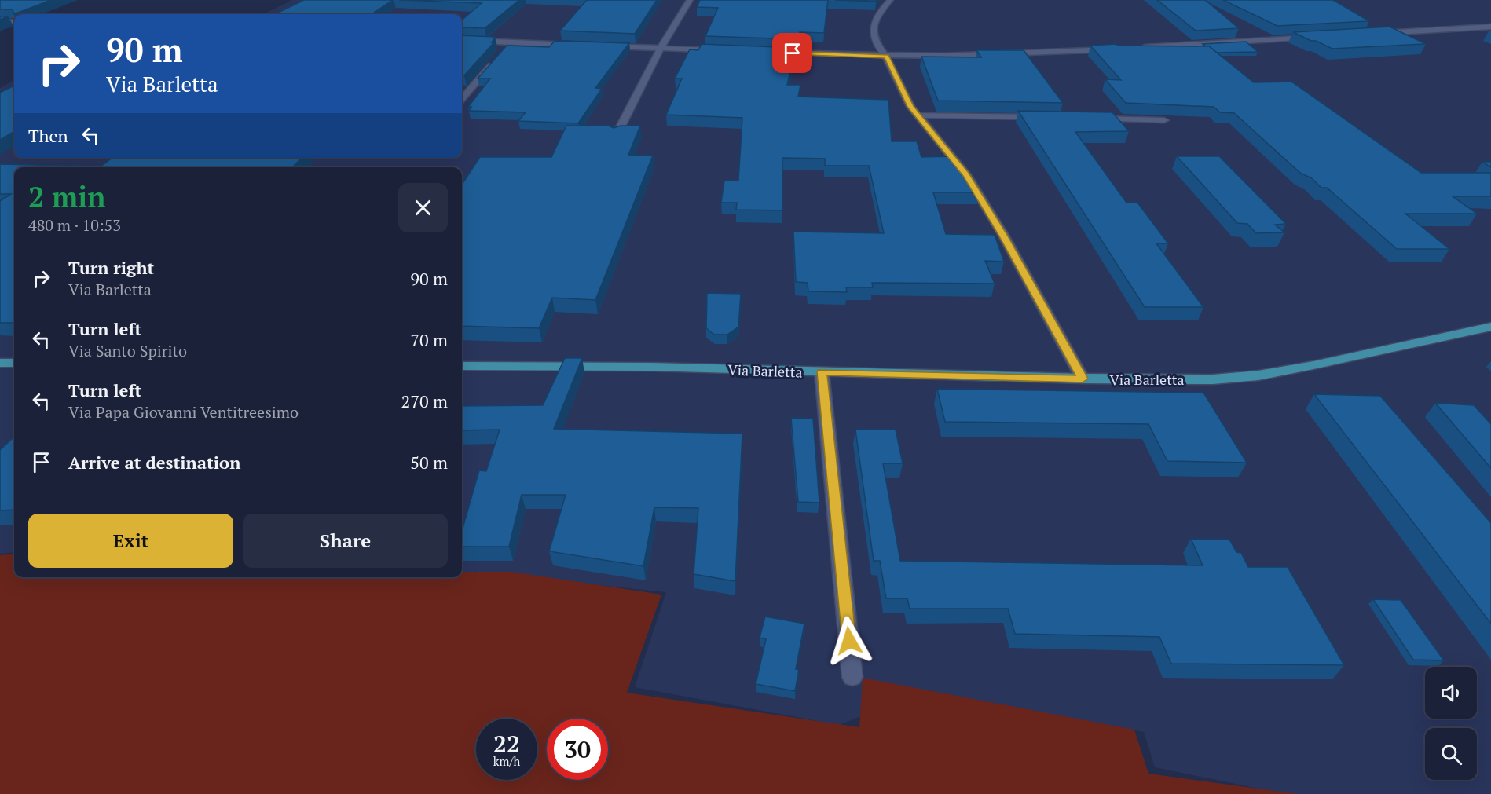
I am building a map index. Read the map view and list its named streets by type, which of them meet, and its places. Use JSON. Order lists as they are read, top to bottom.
{
  "streets": {
    "main road": ["Via Barletta"]
  },
  "page": {
    "turn": ["90 m", "Via Barletta"],
    "then": "Then",
    "heading": ["2 min", "480 m · 10:53"],
    "list": [
      {
        "name": "Turn right",
        "note": "Via Barletta",
        "value": "90 m"
      },
      {
        "name": "Turn left",
        "note": "Via Santo Spirito",
        "value": "70 m"
      },
      {
        "name": "Turn left",
        "note": "Via Papa Giovanni Ventitreesimo",
        "value": "270 m"
      },
      {
        "name": "Arrive at destination",
        "value": "50 m"
      }
    ],
    "buttons": ["Exit", "Share"],
    "speed": "22 km/h",
    "limit": "30"
  }
}
